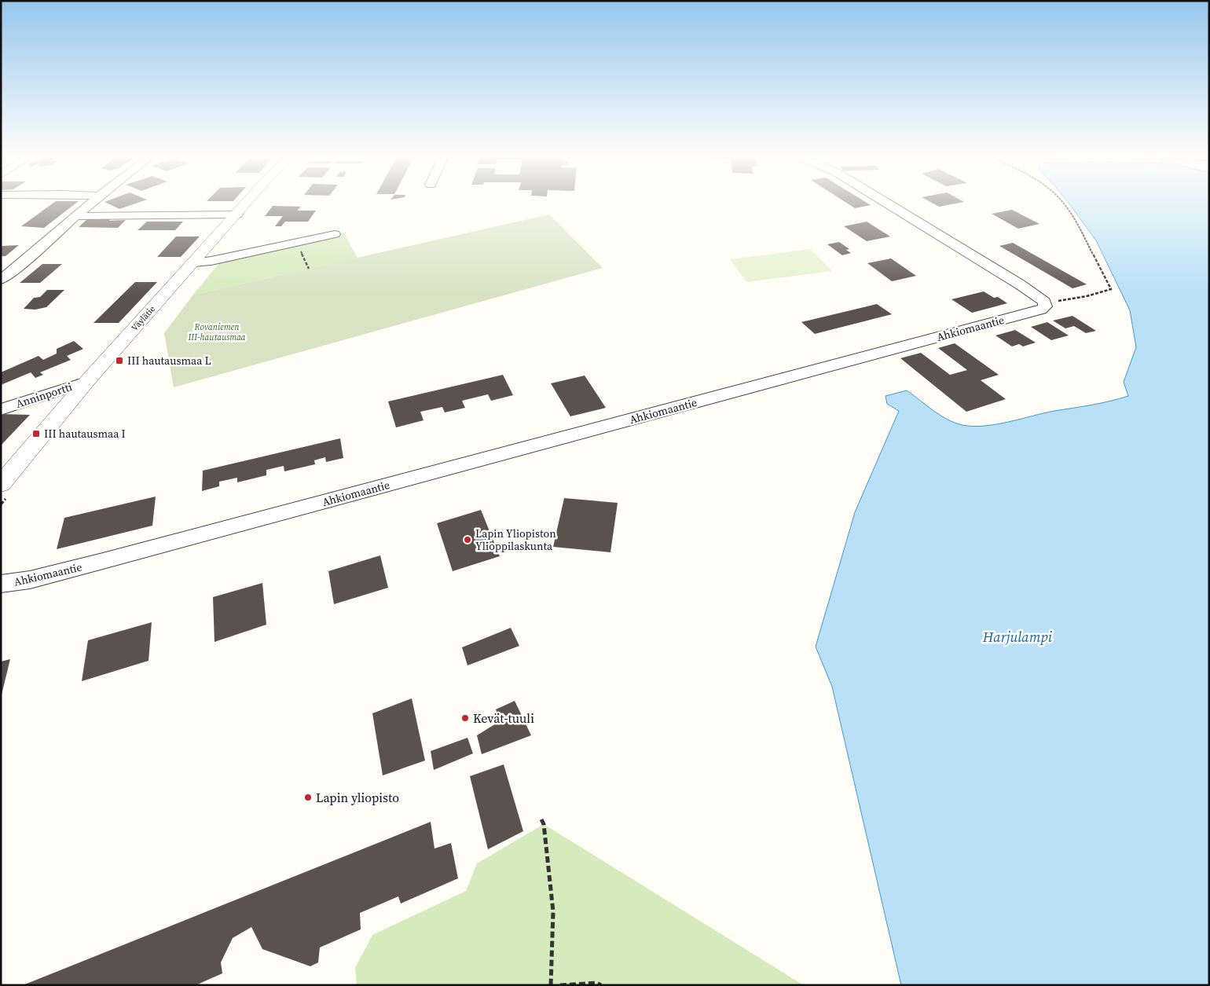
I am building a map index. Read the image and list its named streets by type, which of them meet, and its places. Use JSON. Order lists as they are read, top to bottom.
{
  "streets": {
    "street": ["Väylätie", "Ahkiomaantie", "Anninportti"]
  },
  "crossings": [
    ["Väylätie", "Anninportti"]
  ],
  "water": ["Harjulampi"],
  "parks": ["Rovaniemen III-hautausmaa"],
  "places": {
    "transit": ["III hautausmaa L", "III hautausmaa I"],
    "other": ["Lapin Yliopiston Ylioppilaskunta", "Kevät-tuuli", "Lapin yliopisto"]
  }
}
